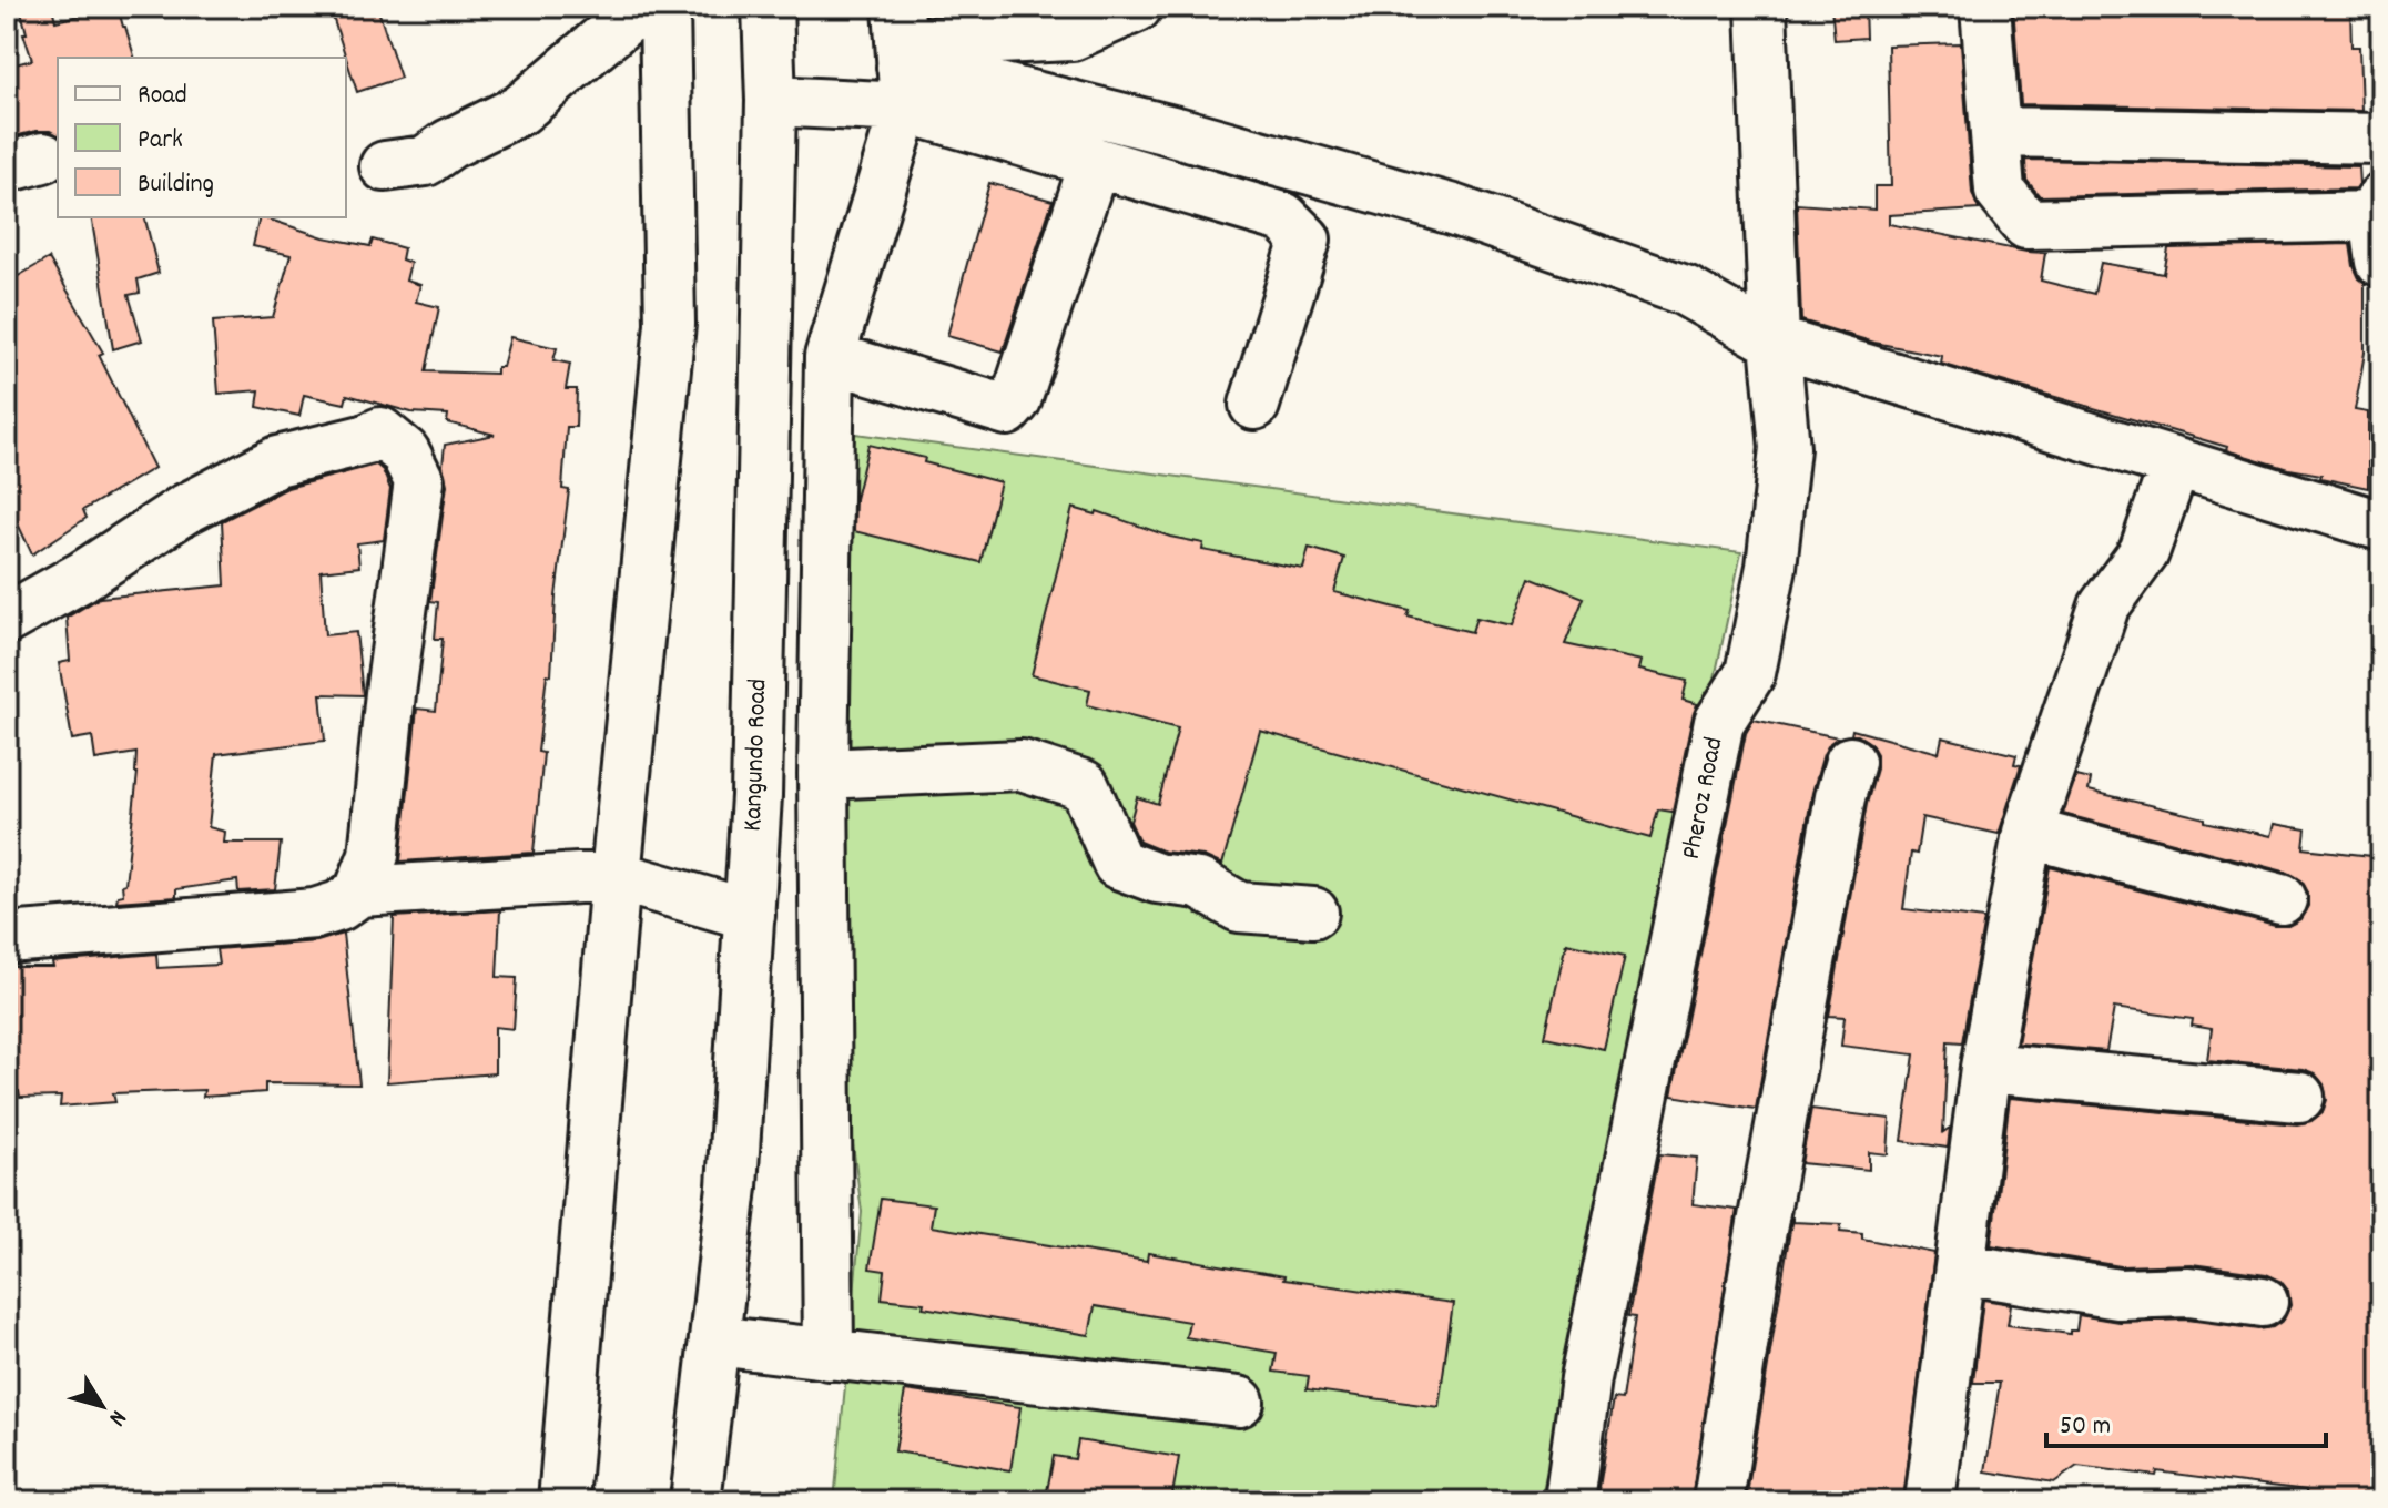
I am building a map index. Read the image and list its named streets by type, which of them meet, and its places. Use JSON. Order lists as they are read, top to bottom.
{
  "streets": {
    "main road": ["Kangundo Road", "Pheroz Road"]
  },
  "legend": ["Road", "Park", "Building"],
  "scale_bar": "50 m",
  "north": "bottom right"
}
